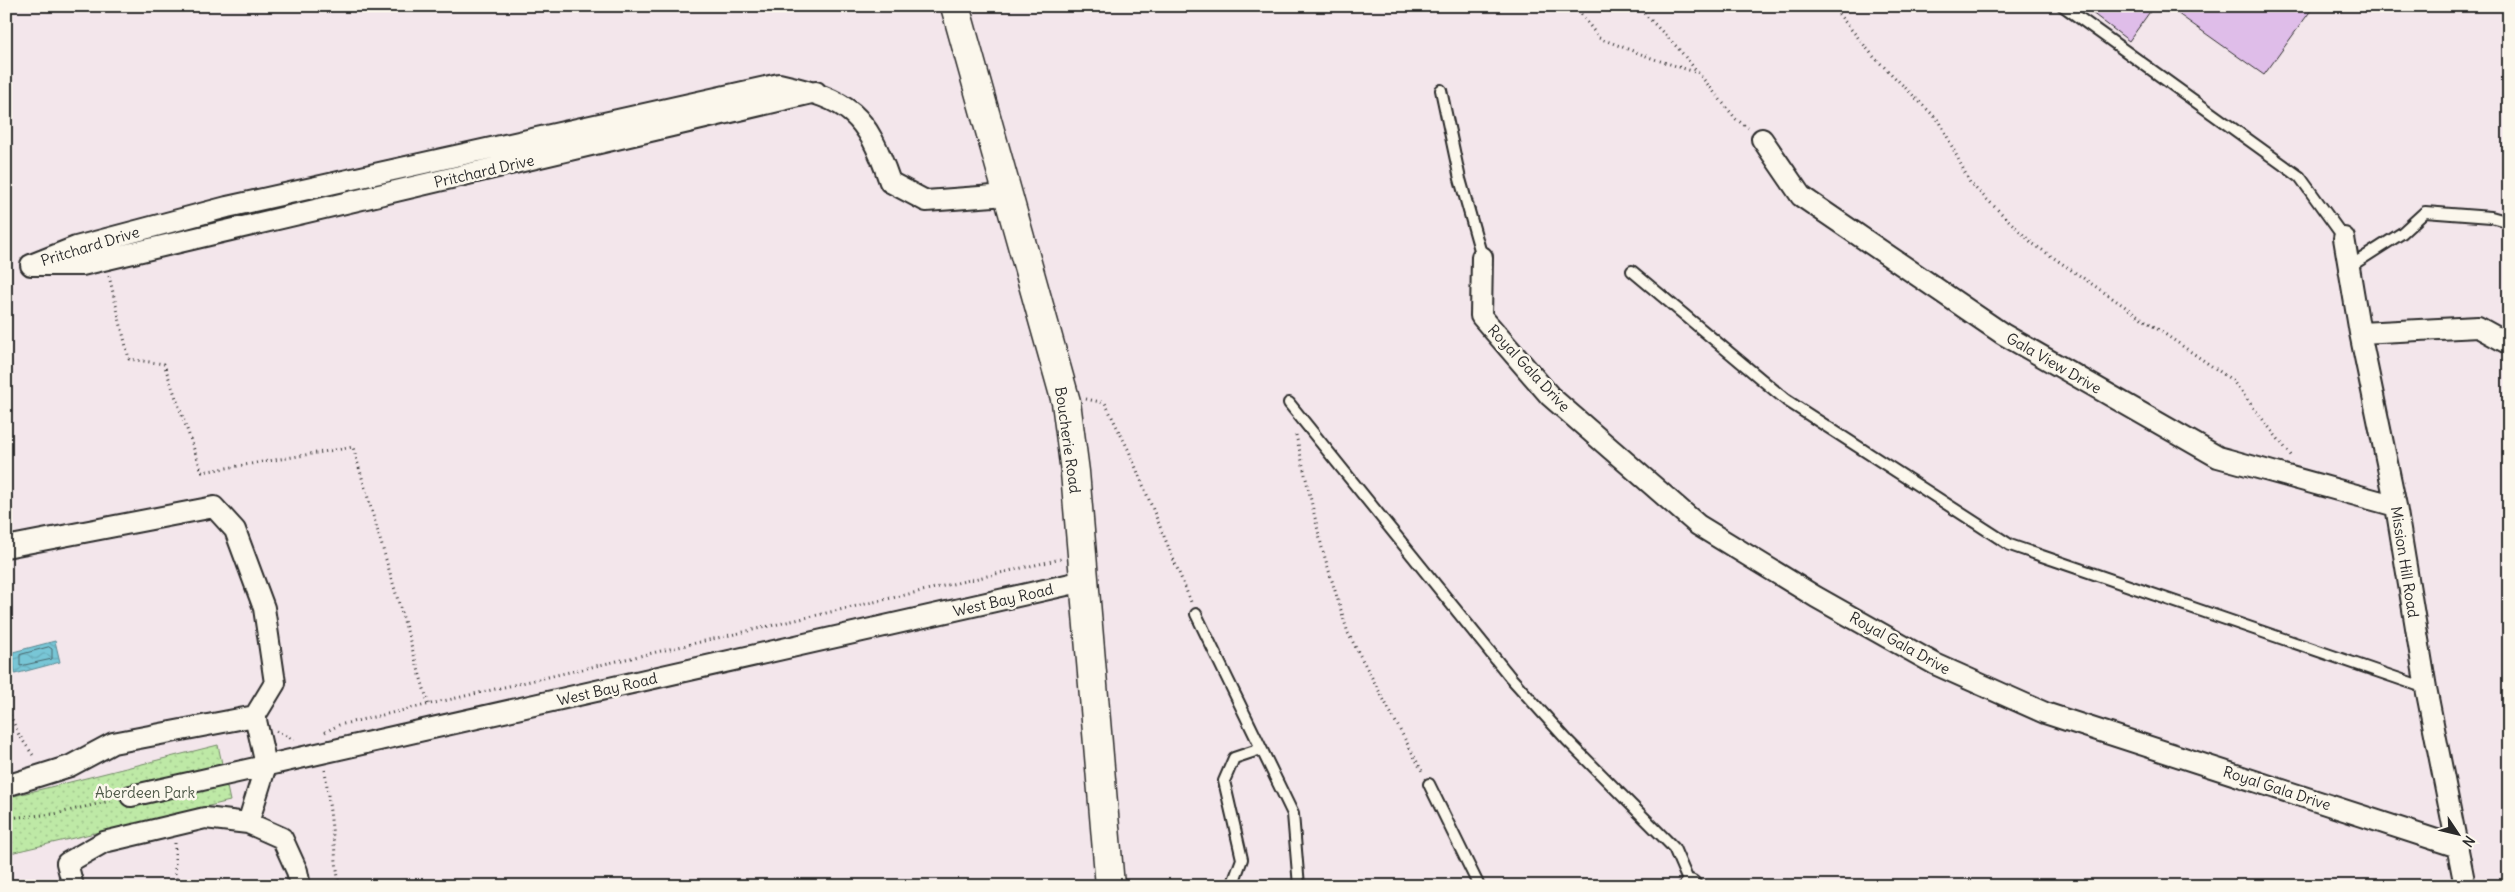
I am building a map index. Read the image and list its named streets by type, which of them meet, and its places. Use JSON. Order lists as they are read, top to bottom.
{
  "streets": {
    "main road": ["Boucherie Road"],
    "street": [
      "Pritchard Drive",
      "Gala View Drive",
      "Royal Gala Drive",
      "Mission Hill Road",
      "West Bay Road"
    ]
  },
  "crossings": [
    ["Pritchard Drive", "Boucherie Road"],
    ["Gala View Drive", "Mission Hill Road"],
    ["Royal Gala Drive", "Mission Hill Road"],
    ["Boucherie Road", "West Bay Road"]
  ],
  "parks": ["Aberdeen Park"],
  "north": "bottom right"
}
